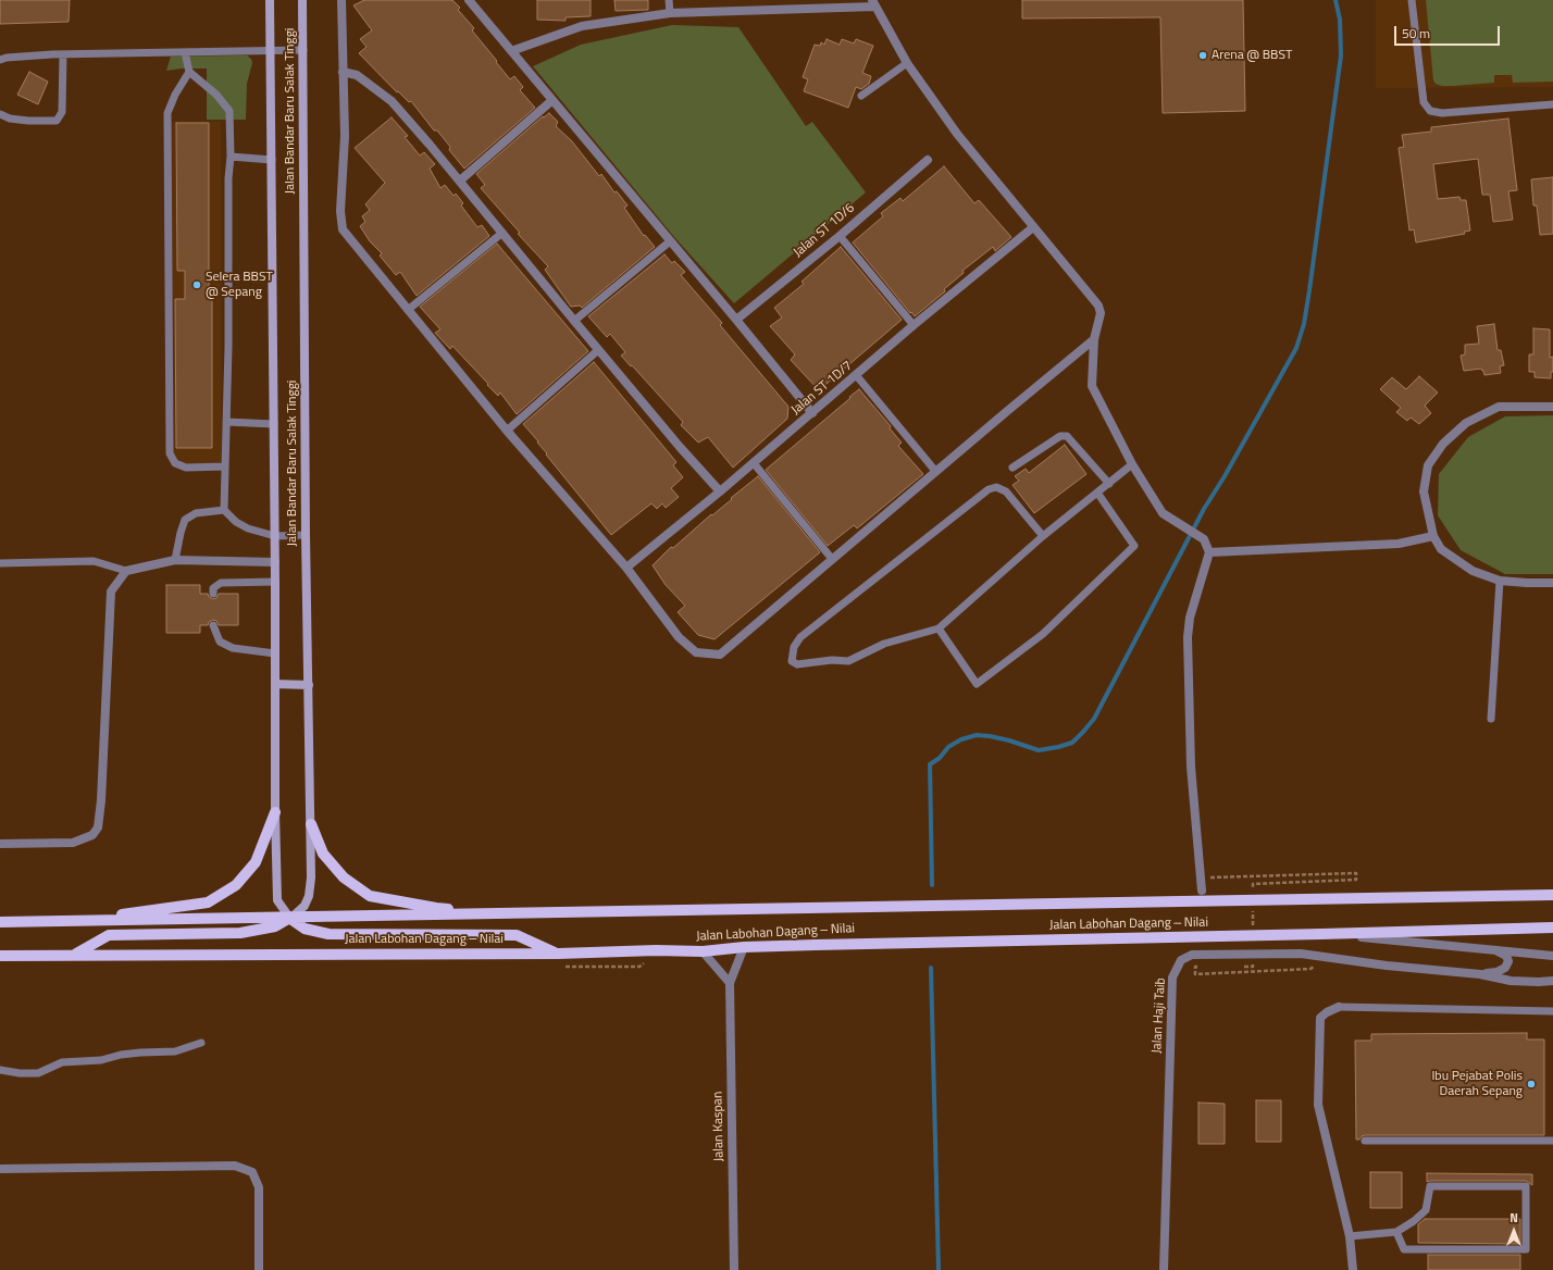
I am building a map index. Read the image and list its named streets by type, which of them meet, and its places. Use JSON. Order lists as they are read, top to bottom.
{
  "streets": {
    "main road": ["Jalan Bandar Baru Salak Tinggi", "Jalan Labohan Dagang ‒ Nilai"],
    "street": [
      "Jalan ST 1D/6",
      "Jalan ST 1D/7",
      "Jalan Haji Taib",
      "Jalan Kaspan"
    ]
  },
  "crossings": [
    ["Jalan Bandar Baru Salak Tinggi", "Jalan Labohan Dagang ‒ Nilai"]
  ],
  "places": ["Arena @ BBST", "Selera BBST @ Sepang", "Ibu Pejabat Polis Daerah Sepang"],
  "scale_bar": "50 m",
  "north": "top"
}
